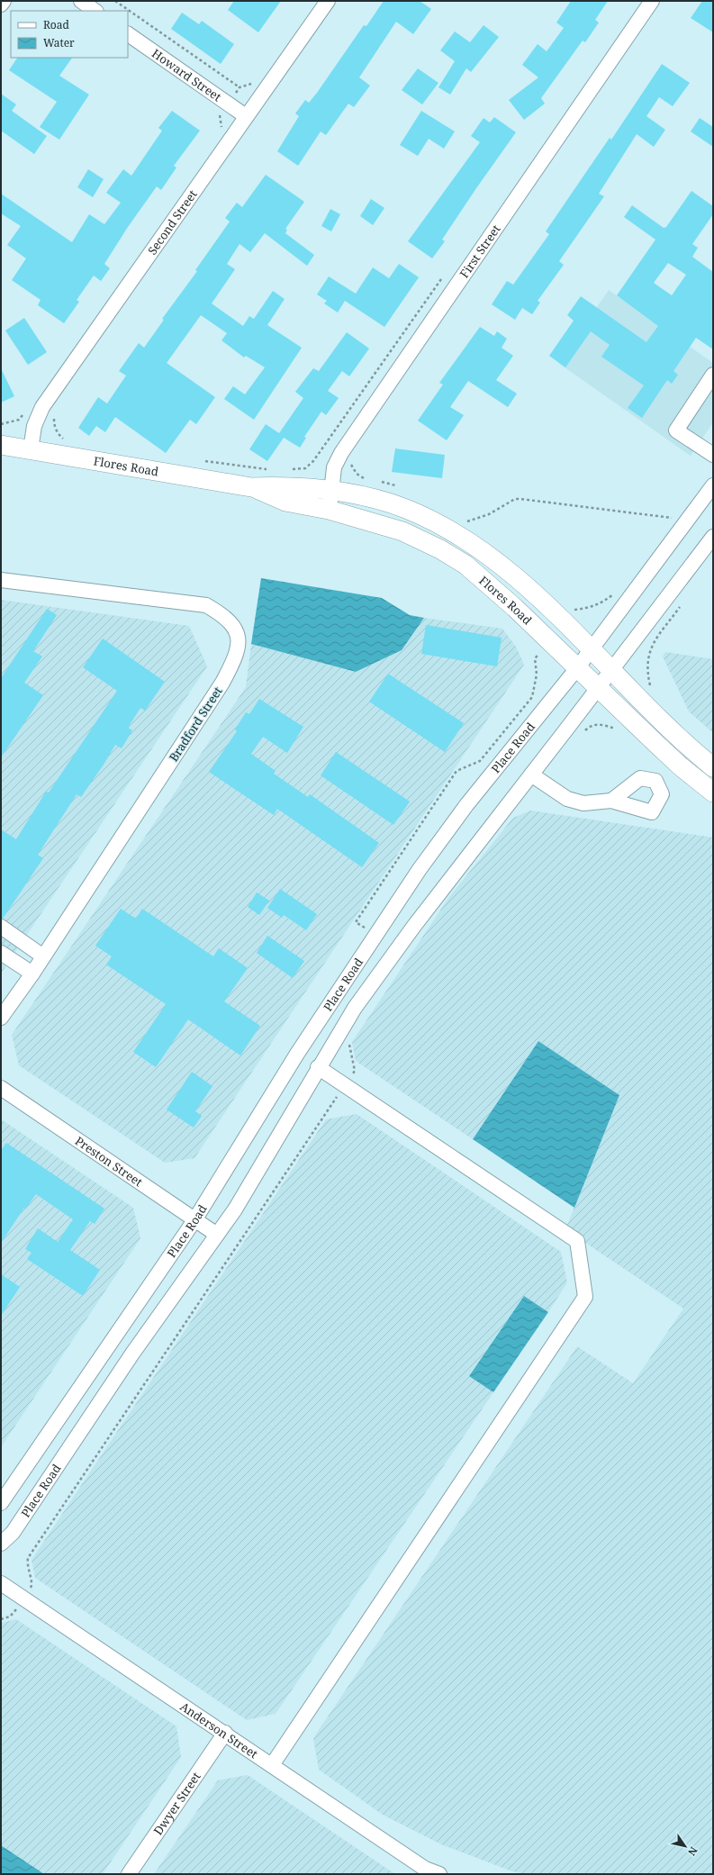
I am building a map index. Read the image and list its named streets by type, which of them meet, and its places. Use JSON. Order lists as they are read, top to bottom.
{
  "streets": {
    "main road": ["Flores Road"],
    "street": [
      "Howard Street",
      "Second Street",
      "First Street",
      "Bradford Street",
      "Place Road",
      "Preston Street",
      "Anderson Street",
      "Dwyer Street"
    ]
  },
  "crossings": [
    ["Howard Street", "Second Street"],
    ["Second Street", "Flores Road"],
    ["First Street", "Flores Road"],
    ["Flores Road", "Place Road"],
    ["Place Road", "Preston Street"],
    ["Anderson Street", "Dwyer Street"]
  ],
  "legend": ["Road", "Water"],
  "north": "bottom right"
}
